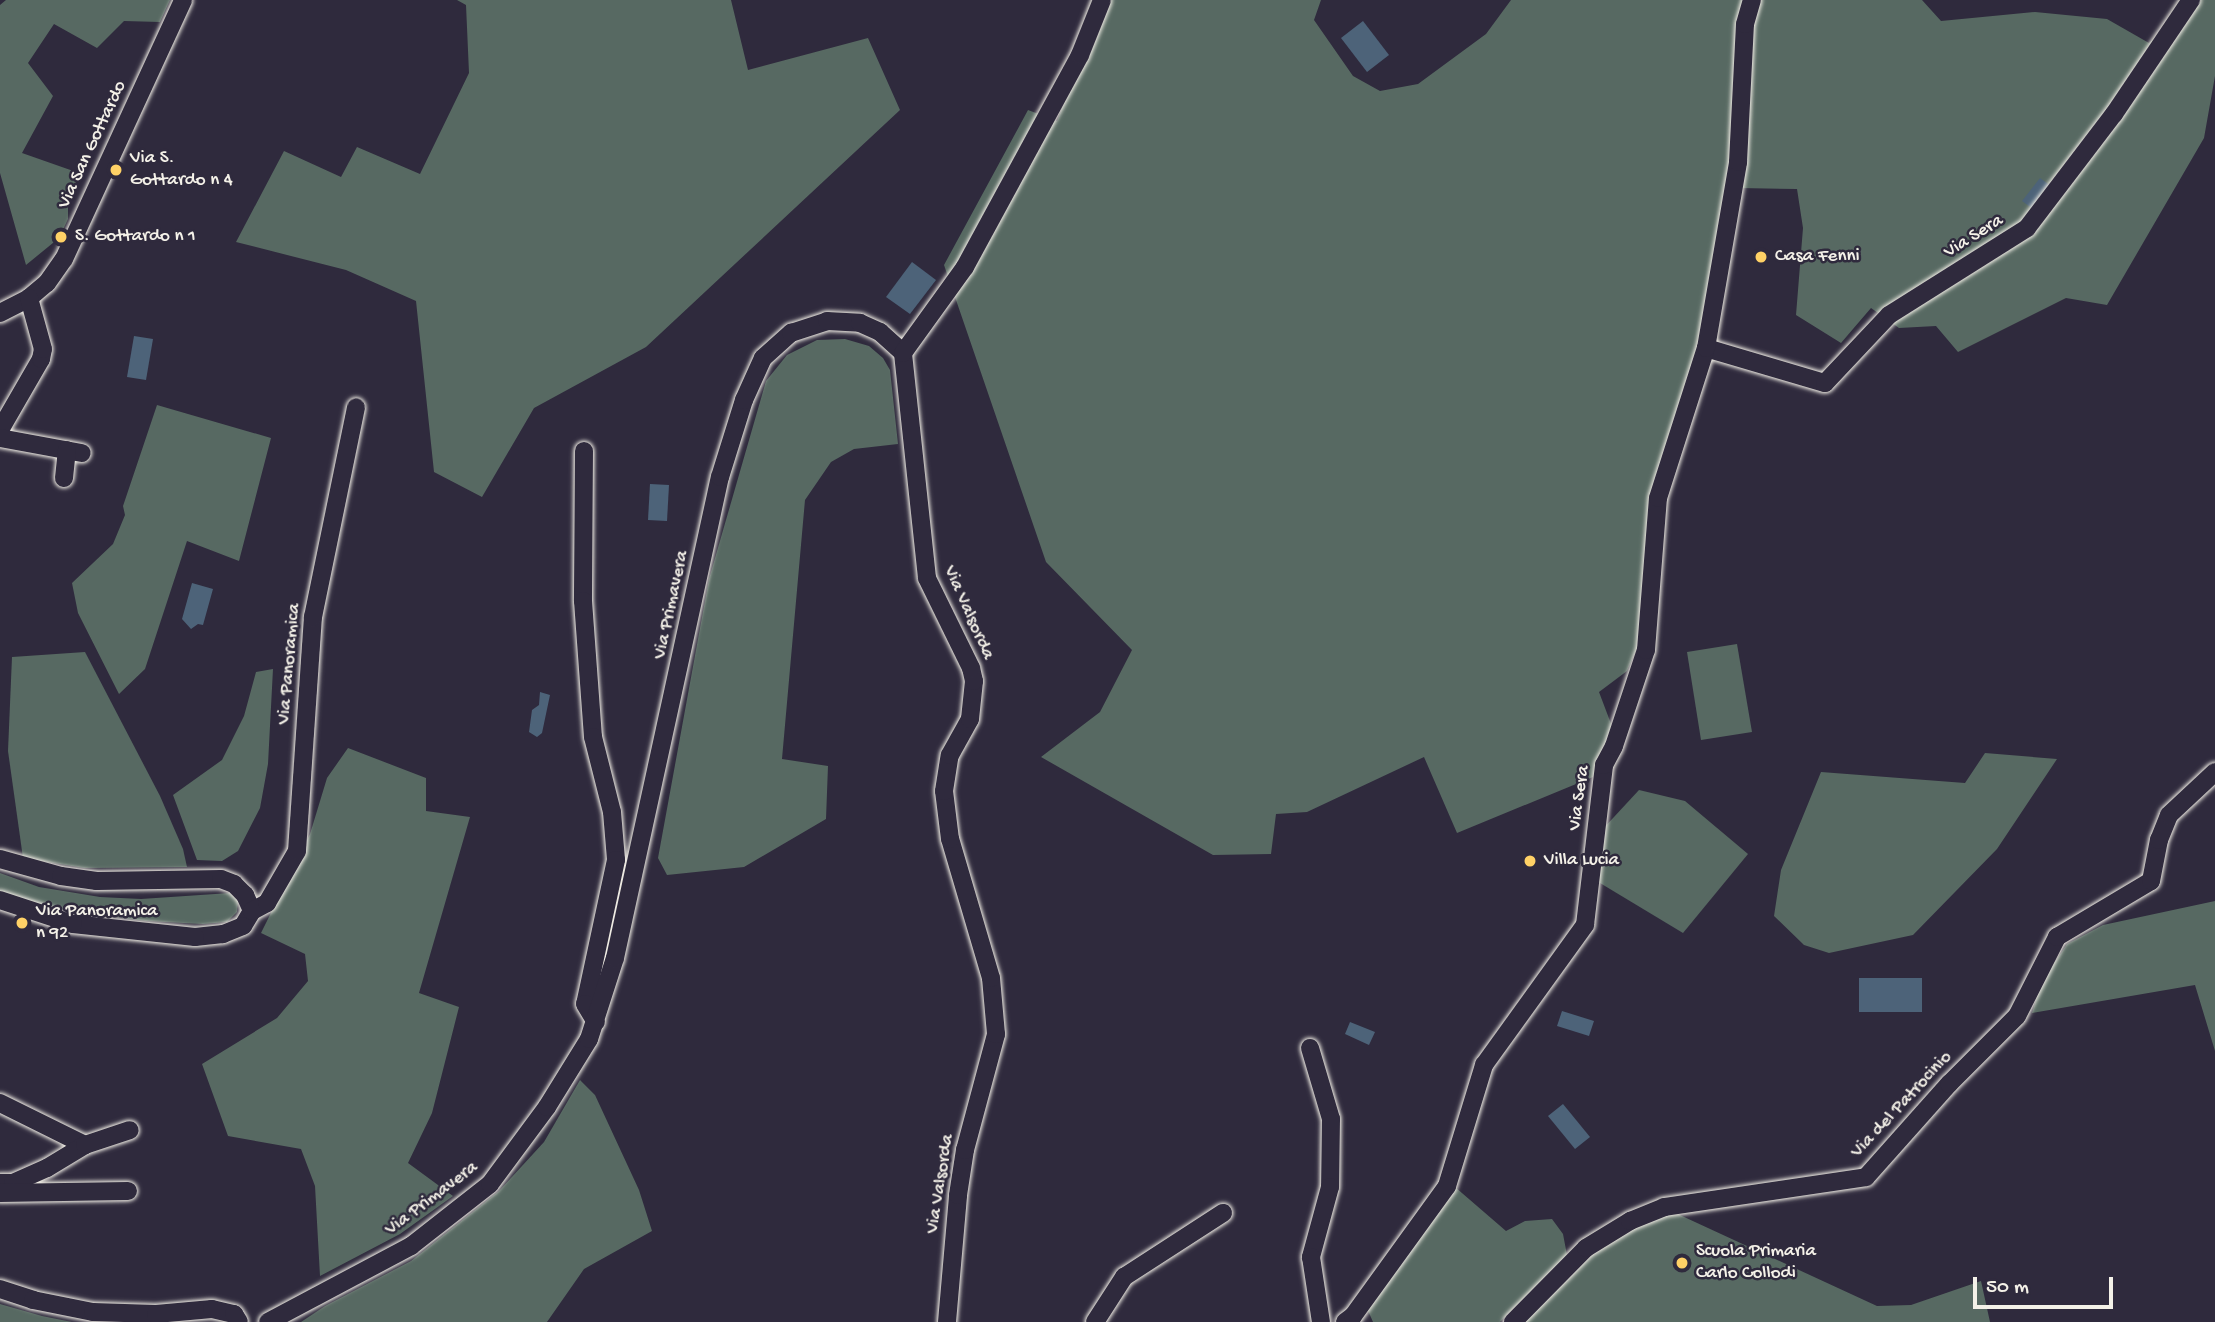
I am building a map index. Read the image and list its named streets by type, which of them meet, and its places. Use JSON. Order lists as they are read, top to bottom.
{
  "streets": {
    "street": [
      "Via San Gottardo",
      "Via Sera",
      "Via Primavera",
      "Via Valsorda",
      "Via Panoramica",
      "Via del Patrocinio"
    ]
  },
  "crossings": [
    ["Via Primavera", "Via Valsorda"]
  ],
  "places": [
    "Via S. Gottardo n 4",
    "S. Gottardo n 1",
    "Casa Fenni",
    "Villa Lucia",
    "Via Panoramica n 92",
    "Scuola Primaria Carlo Collodi"
  ],
  "scale_bar": "50 m"
}
